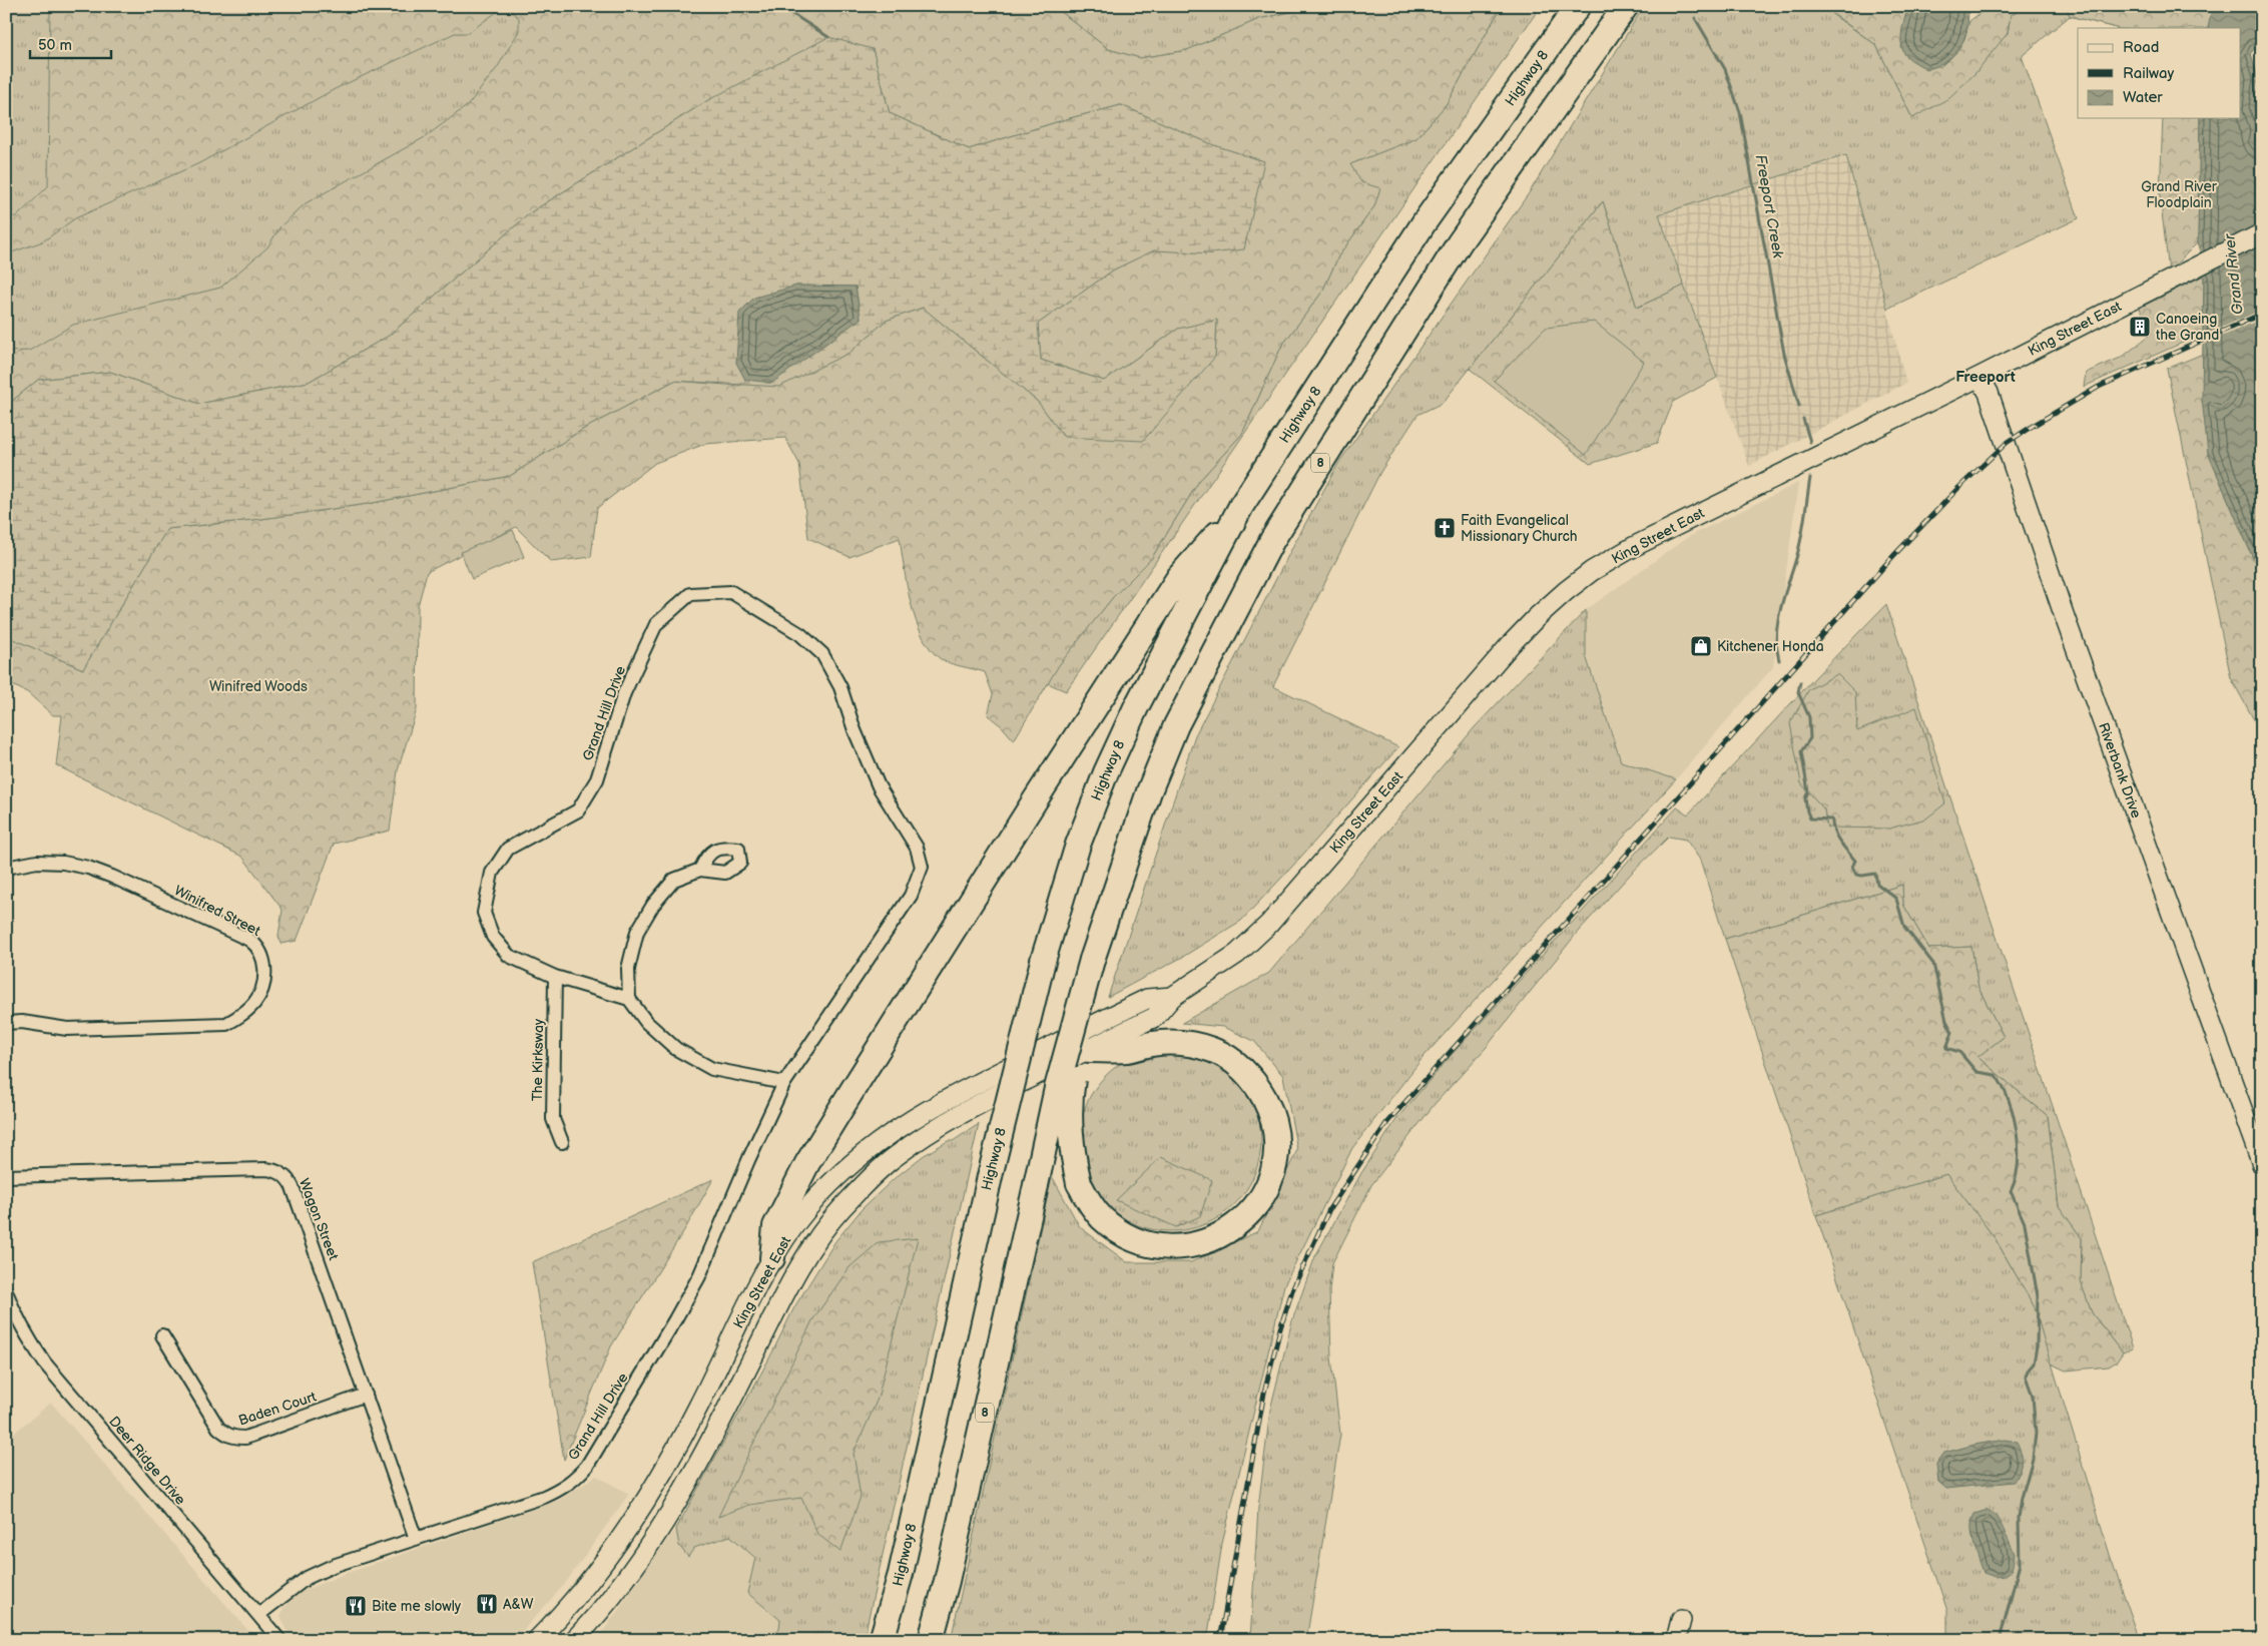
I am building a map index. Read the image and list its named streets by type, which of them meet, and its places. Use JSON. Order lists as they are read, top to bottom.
{
  "streets": {
    "highway": ["Highway 8", "8"],
    "main road": ["King Street East", "Riverbank Drive"],
    "street": [
      "Grand Hill Drive",
      "Winifred Street",
      "The Kirksway",
      "Wagon Street",
      "Baden Court",
      "Deer Ridge Drive"
    ]
  },
  "crossings": [
    ["King Street East", "Riverbank Drive"],
    ["Grand Hill Drive", "The Kirksway"],
    ["Grand Hill Drive", "Wagon Street"],
    ["Grand Hill Drive", "Deer Ridge Drive"],
    ["Wagon Street", "Baden Court"]
  ],
  "districts": ["Freeport"],
  "water": ["Freeport Creek", "Grand River"],
  "parks": ["Grand River Floodplain", "Winifred Woods"],
  "places": {
    "building": ["Canoeing the Grand"],
    "church": ["Faith Evangelical Missionary Church"],
    "shop": ["Kitchener Honda"],
    "restaurant": ["A&W", "Bite me slowly"]
  },
  "legend": ["Road", "Railway", "Water"],
  "scale_bar": "50 m"
}
